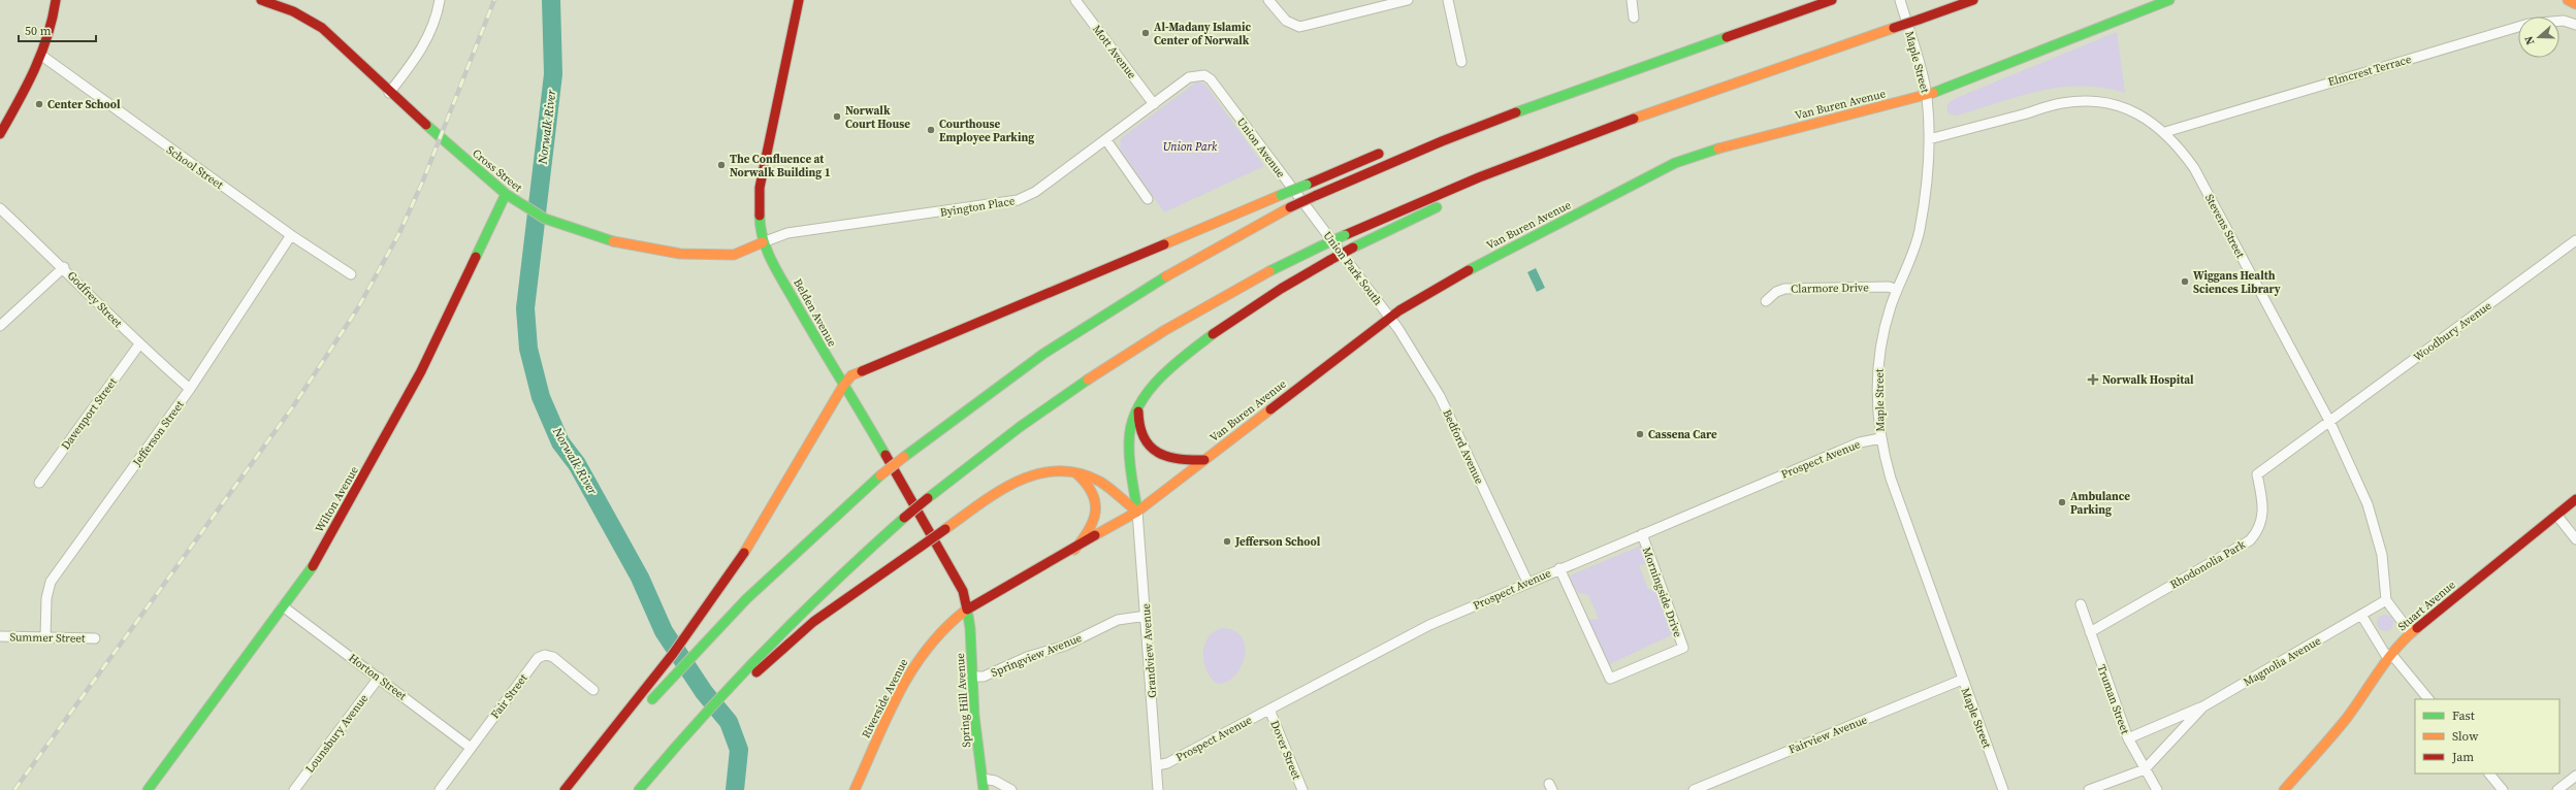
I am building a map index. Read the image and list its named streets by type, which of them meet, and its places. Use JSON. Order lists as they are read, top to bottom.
{
  "streets": {
    "main road": [
      "Van Buren Avenue",
      "Cross Street",
      "Belden Avenue",
      "Wilton Avenue",
      "Stuart Avenue",
      "Riverside Avenue",
      "Spring Hill Avenue"
    ],
    "street": [
      "Mott Avenue",
      "Maple Street",
      "Elmcrest Terrace",
      "Union Avenue",
      "School Street",
      "Byington Place",
      "Stevens Street",
      "Union Park South",
      "Clarmore Drive",
      "Godfrey Street",
      "Woodbury Avenue",
      "Davenport Street",
      "Jefferson Street",
      "Bedford Avenue",
      "Prospect Avenue",
      "Rhodonolia Park",
      "Morningside Drive",
      "Summer Street",
      "Grandview Avenue",
      "Springview Avenue",
      "Magnolia Avenue",
      "Horton Street",
      "Fair Street",
      "Truman Street",
      "Lounsbury Avenue",
      "Fairview Avenue",
      "Dover Street"
    ]
  },
  "crossings": [
    ["Mott Avenue", "Byington Place"],
    ["Maple Street", "Van Buren Avenue"],
    ["Maple Street", "Stevens Street"],
    ["Maple Street", "Clarmore Drive"],
    ["Maple Street", "Prospect Avenue"],
    ["Maple Street", "Fairview Avenue"],
    ["Elmcrest Terrace", "Stevens Street"],
    ["Van Buren Avenue", "Union Park South"],
    ["Van Buren Avenue", "Belden Avenue"],
    ["Van Buren Avenue", "Bedford Avenue"],
    ["Van Buren Avenue", "Grandview Avenue"],
    ["Van Buren Avenue", "Riverside Avenue"],
    ["Van Buren Avenue", "Spring Hill Avenue"],
    ["Union Avenue", "Byington Place"],
    ["Union Avenue", "Union Park South"],
    ["School Street", "Jefferson Street"],
    ["Cross Street", "Byington Place"],
    ["Cross Street", "Belden Avenue"],
    ["Cross Street", "Wilton Avenue"],
    ["Byington Place", "Belden Avenue"],
    ["Stevens Street", "Woodbury Avenue"],
    ["Stevens Street", "Rhodonolia Park"],
    ["Union Park South", "Bedford Avenue"],
    ["Godfrey Street", "Davenport Street"],
    ["Godfrey Street", "Jefferson Street"],
    ["Belden Avenue", "Riverside Avenue"],
    ["Belden Avenue", "Spring Hill Avenue"],
    ["Woodbury Avenue", "Rhodonolia Park"],
    ["Jefferson Street", "Summer Street"],
    ["Bedford Avenue", "Prospect Avenue"],
    ["Prospect Avenue", "Morningside Drive"],
    ["Prospect Avenue", "Grandview Avenue"],
    ["Prospect Avenue", "Dover Street"],
    ["Wilton Avenue", "Horton Street"],
    ["Rhodonolia Park", "Truman Street"],
    ["Grandview Avenue", "Springview Avenue"],
    ["Springview Avenue", "Spring Hill Avenue"],
    ["Magnolia Avenue", "Truman Street"],
    ["Horton Street", "Fair Street"],
    ["Horton Street", "Lounsbury Avenue"],
    ["Riverside Avenue", "Spring Hill Avenue"]
  ],
  "water": ["Norwalk River"],
  "parks": ["Union Park"],
  "places": {
    "other": [
      "Al-Madany Islamic Center of Norwalk",
      "Center School",
      "Norwalk Court House",
      "Courthouse Employee Parking",
      "The Confluence at Norwalk Building 1",
      "Wiggans Health Sciences Library",
      "Cassena Care",
      "Ambulance Parking",
      "Jefferson School"
    ],
    "health": ["Norwalk Hospital"]
  },
  "legend": ["Fast", "Slow", "Jam"],
  "scale_bar": "50 m",
  "north": "left"
}
